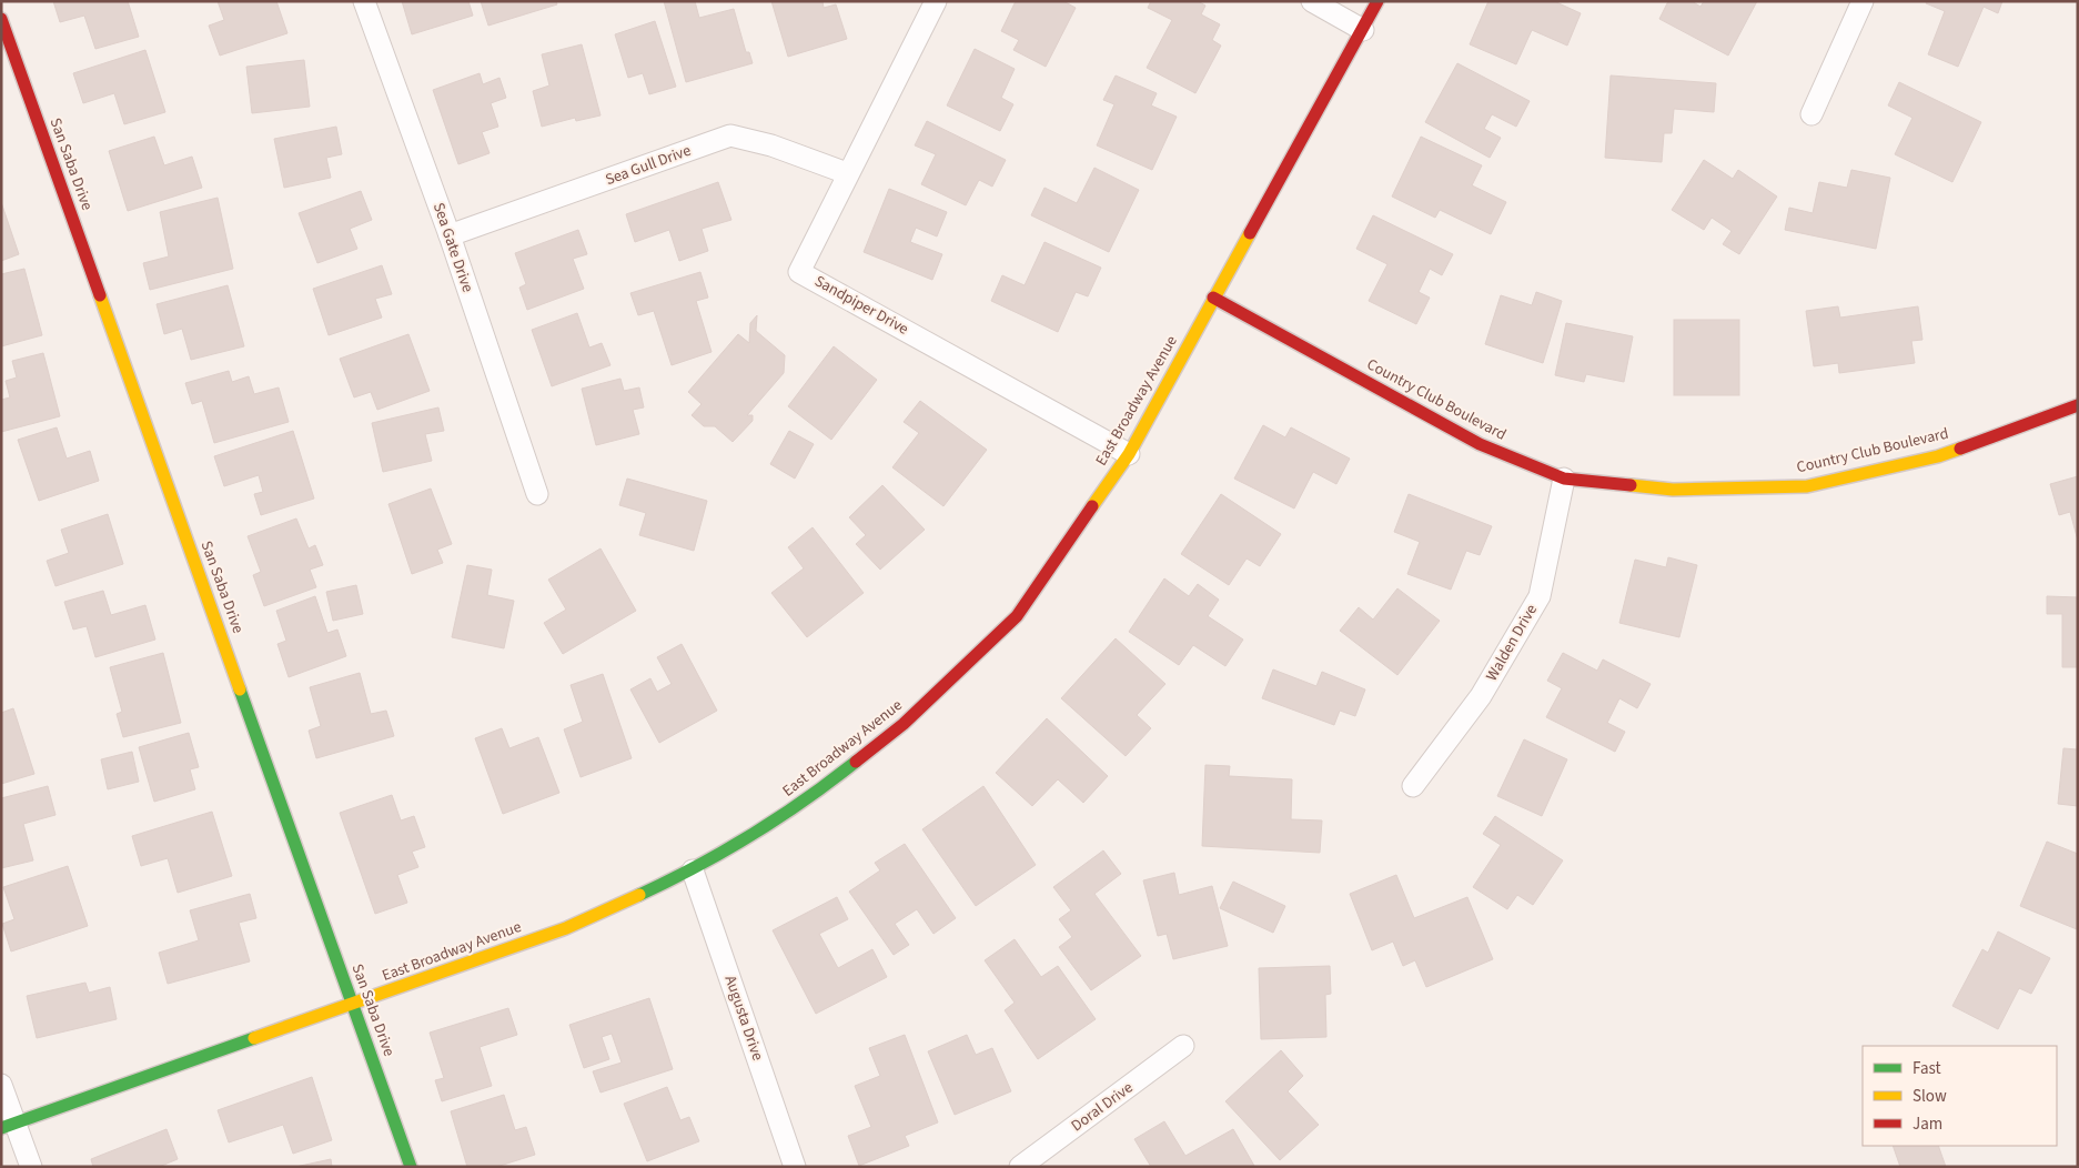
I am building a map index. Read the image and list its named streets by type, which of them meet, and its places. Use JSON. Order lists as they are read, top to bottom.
{
  "streets": {
    "street": [
      "San Saba Drive",
      "Sea Gull Drive",
      "Sea Gate Drive",
      "Sandpiper Drive",
      "Country Club Boulevard",
      "East Broadway Avenue",
      "Walden Drive",
      "Augusta Drive",
      "Doral Drive"
    ]
  },
  "crossings": [
    ["San Saba Drive", "East Broadway Avenue"],
    ["Sea Gull Drive", "Sea Gate Drive"],
    ["Sea Gull Drive", "Sandpiper Drive"],
    ["Sandpiper Drive", "East Broadway Avenue"],
    ["Country Club Boulevard", "East Broadway Avenue"],
    ["Country Club Boulevard", "Walden Drive"],
    ["East Broadway Avenue", "Augusta Drive"]
  ],
  "legend": ["Fast", "Slow", "Jam"]
}
